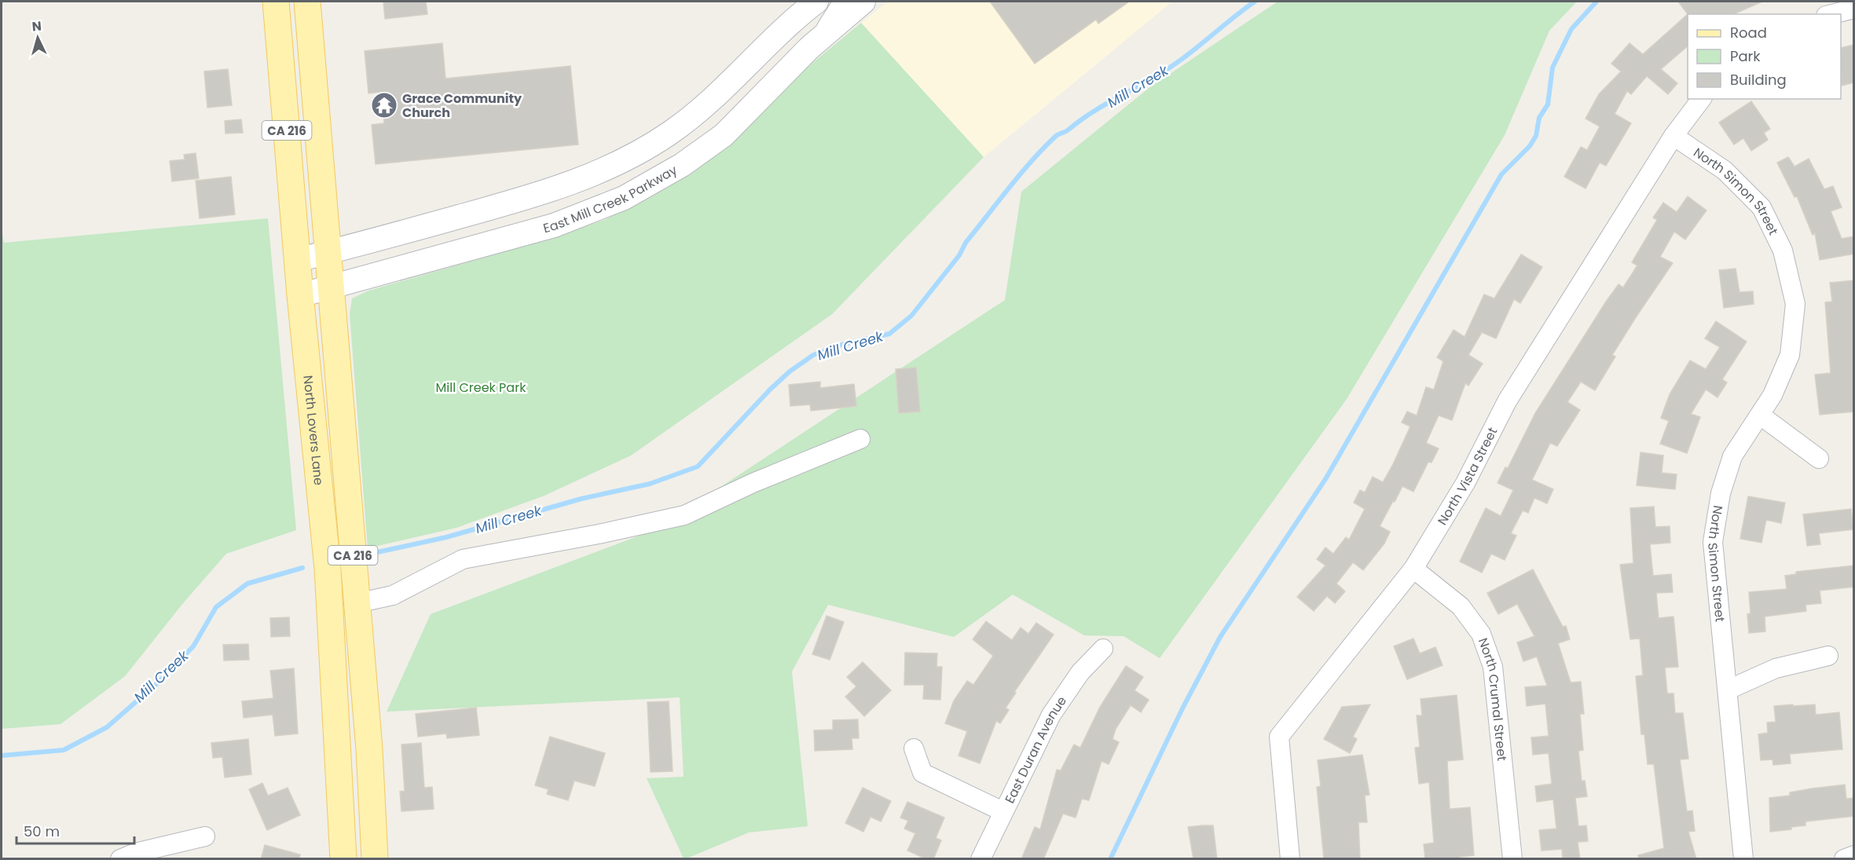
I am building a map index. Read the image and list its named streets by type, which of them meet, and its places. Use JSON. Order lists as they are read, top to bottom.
{
  "streets": {
    "main road": ["CA 216", "North Lovers Lane"],
    "street": [
      "North Simon Street",
      "East Mill Creek Parkway",
      "North Vista Street",
      "North Crumal Street",
      "East Duran Avenue"
    ]
  },
  "crossings": [
    ["CA 216", "East Mill Creek Parkway"],
    ["North Simon Street", "North Vista Street"],
    ["East Mill Creek Parkway", "North Lovers Lane"],
    ["North Vista Street", "North Crumal Street"]
  ],
  "water": ["Mill Creek"],
  "parks": ["Mill Creek Park"],
  "places": {
    "temple": ["Grace Community Church"]
  },
  "legend": ["Road", "Park", "Building"],
  "scale_bar": "50 m",
  "north": "top"
}
